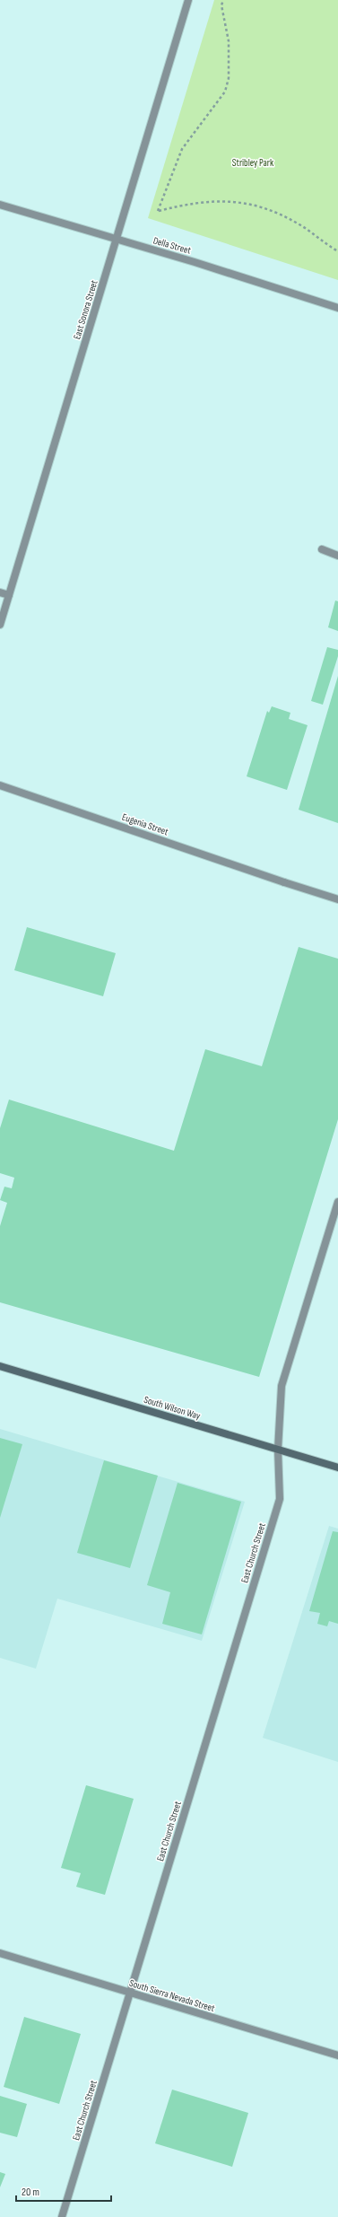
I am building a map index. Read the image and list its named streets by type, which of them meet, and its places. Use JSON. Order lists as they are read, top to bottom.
{
  "streets": {
    "main road": ["South Wilson Way"],
    "street": [
      "Della Street",
      "East Sonora Street",
      "Eugenia Street",
      "East Church Street",
      "South Sierra Nevada Street"
    ]
  },
  "crossings": [
    ["Della Street", "East Sonora Street"],
    ["South Wilson Way", "East Church Street"],
    ["East Church Street", "South Sierra Nevada Street"]
  ],
  "parks": ["Stribley Park"],
  "scale_bar": "20 m"
}
